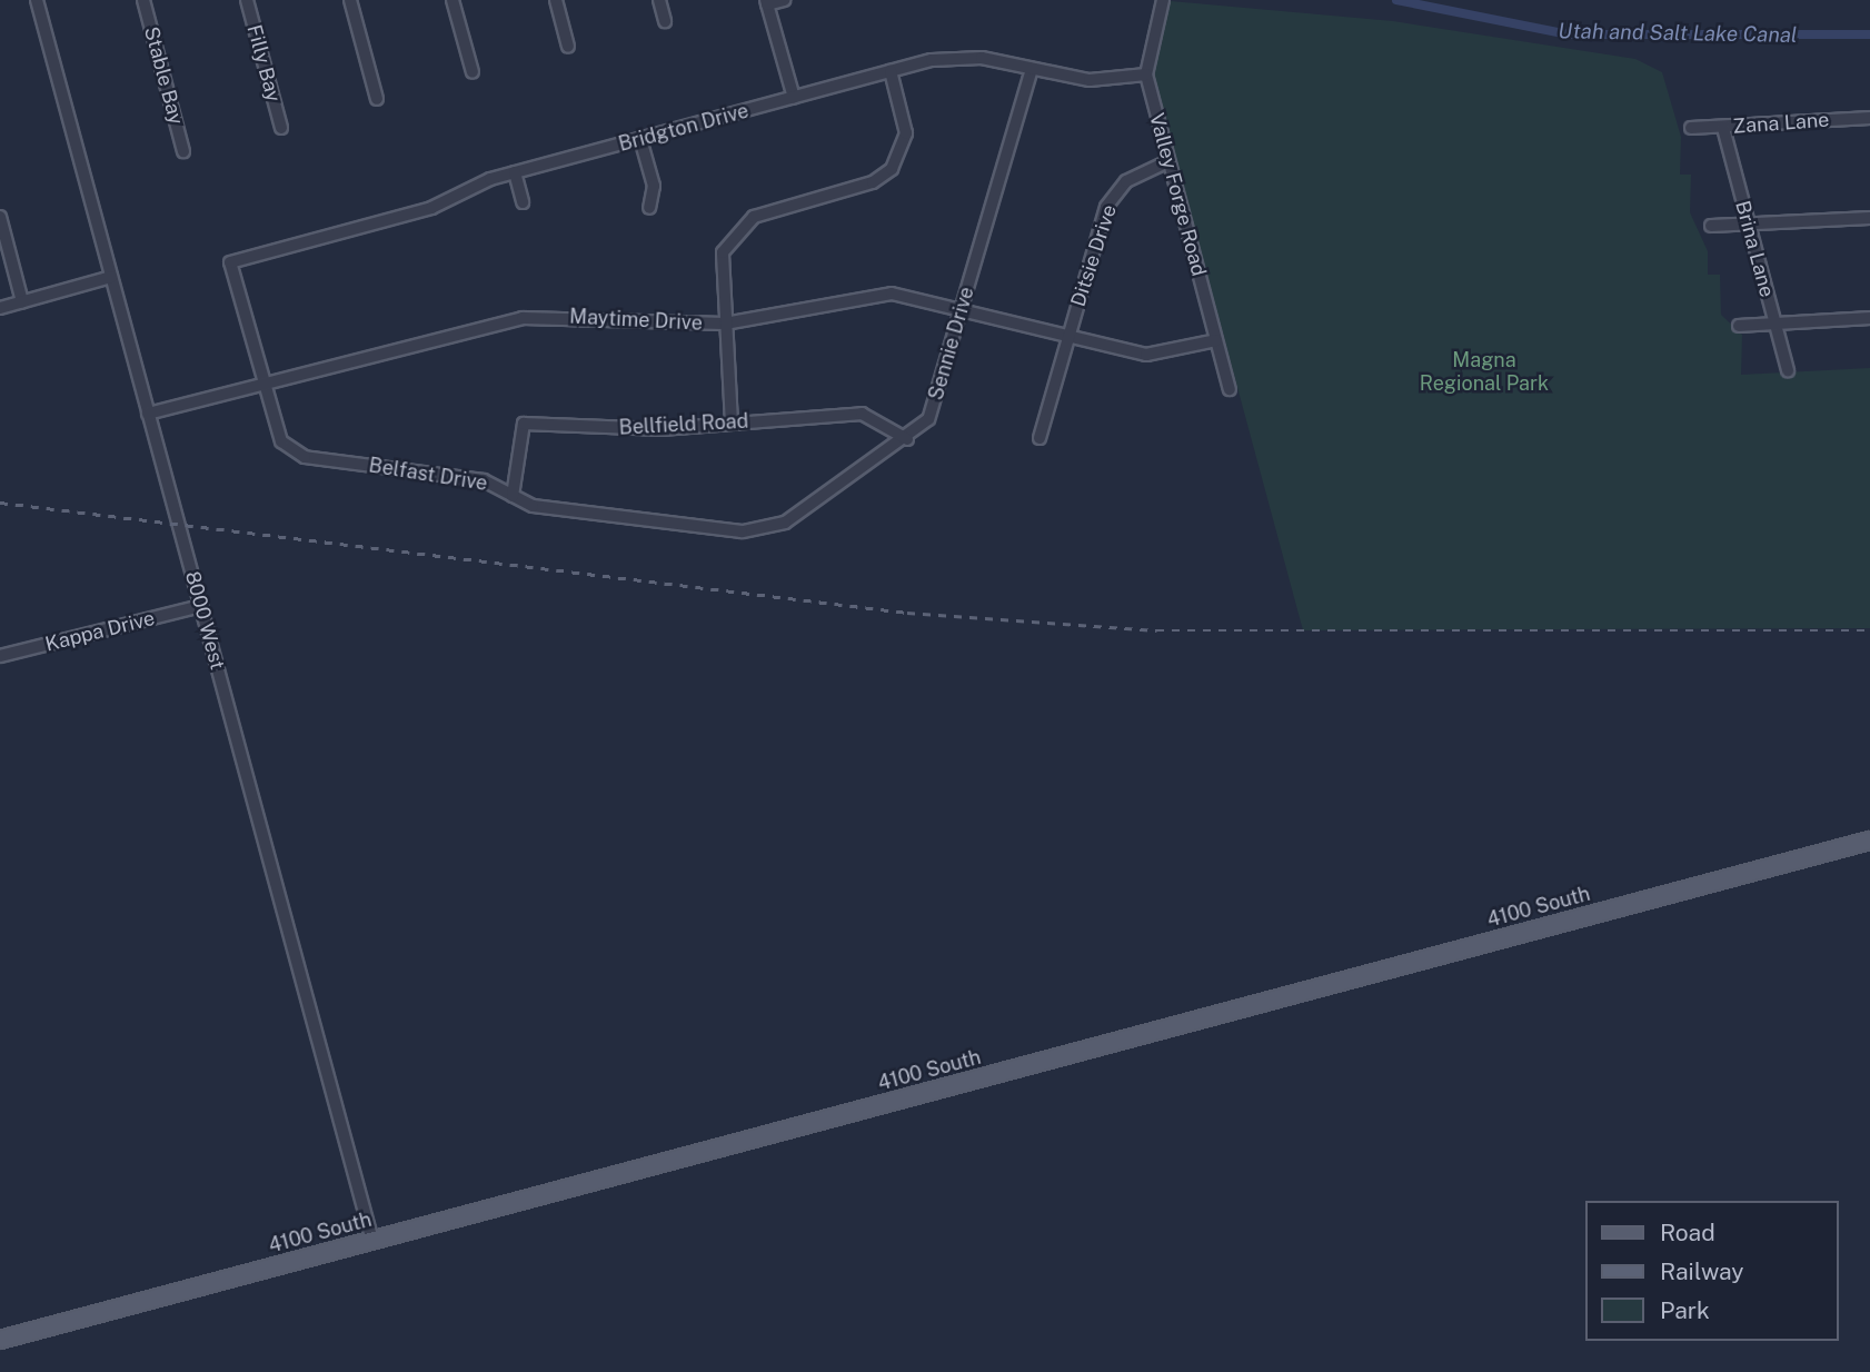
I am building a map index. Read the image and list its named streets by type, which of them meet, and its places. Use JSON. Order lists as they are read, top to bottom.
{
  "streets": {
    "main road": ["4100 South"],
    "street": [
      "Filly Bay",
      "Stable Bay",
      "Zana Lane",
      "Bridgton Drive",
      "Valley Forge Road",
      "Brina Lane",
      "Ditsie Drive",
      "Maytime Drive",
      "Sennie Drive",
      "Bellfield Road",
      "Belfast Drive",
      "8000 West",
      "Kappa Drive"
    ]
  },
  "crossings": [
    ["Zana Lane", "Brina Lane"],
    ["Bridgton Drive", "Valley Forge Road"],
    ["Bridgton Drive", "Sennie Drive"],
    ["Bridgton Drive", "Belfast Drive"],
    ["Valley Forge Road", "Ditsie Drive"],
    ["Valley Forge Road", "Maytime Drive"],
    ["Ditsie Drive", "Maytime Drive"],
    ["Maytime Drive", "Sennie Drive"],
    ["Maytime Drive", "Belfast Drive"],
    ["Maytime Drive", "8000 West"],
    ["Sennie Drive", "Bellfield Road"],
    ["Sennie Drive", "Belfast Drive"],
    ["Bellfield Road", "Belfast Drive"],
    ["8000 West", "Kappa Drive"],
    ["8000 West", "4100 South"]
  ],
  "water": ["Utah and Salt Lake Canal"],
  "parks": ["Magna Regional Park"],
  "legend": ["Road", "Railway", "Park"]
}
